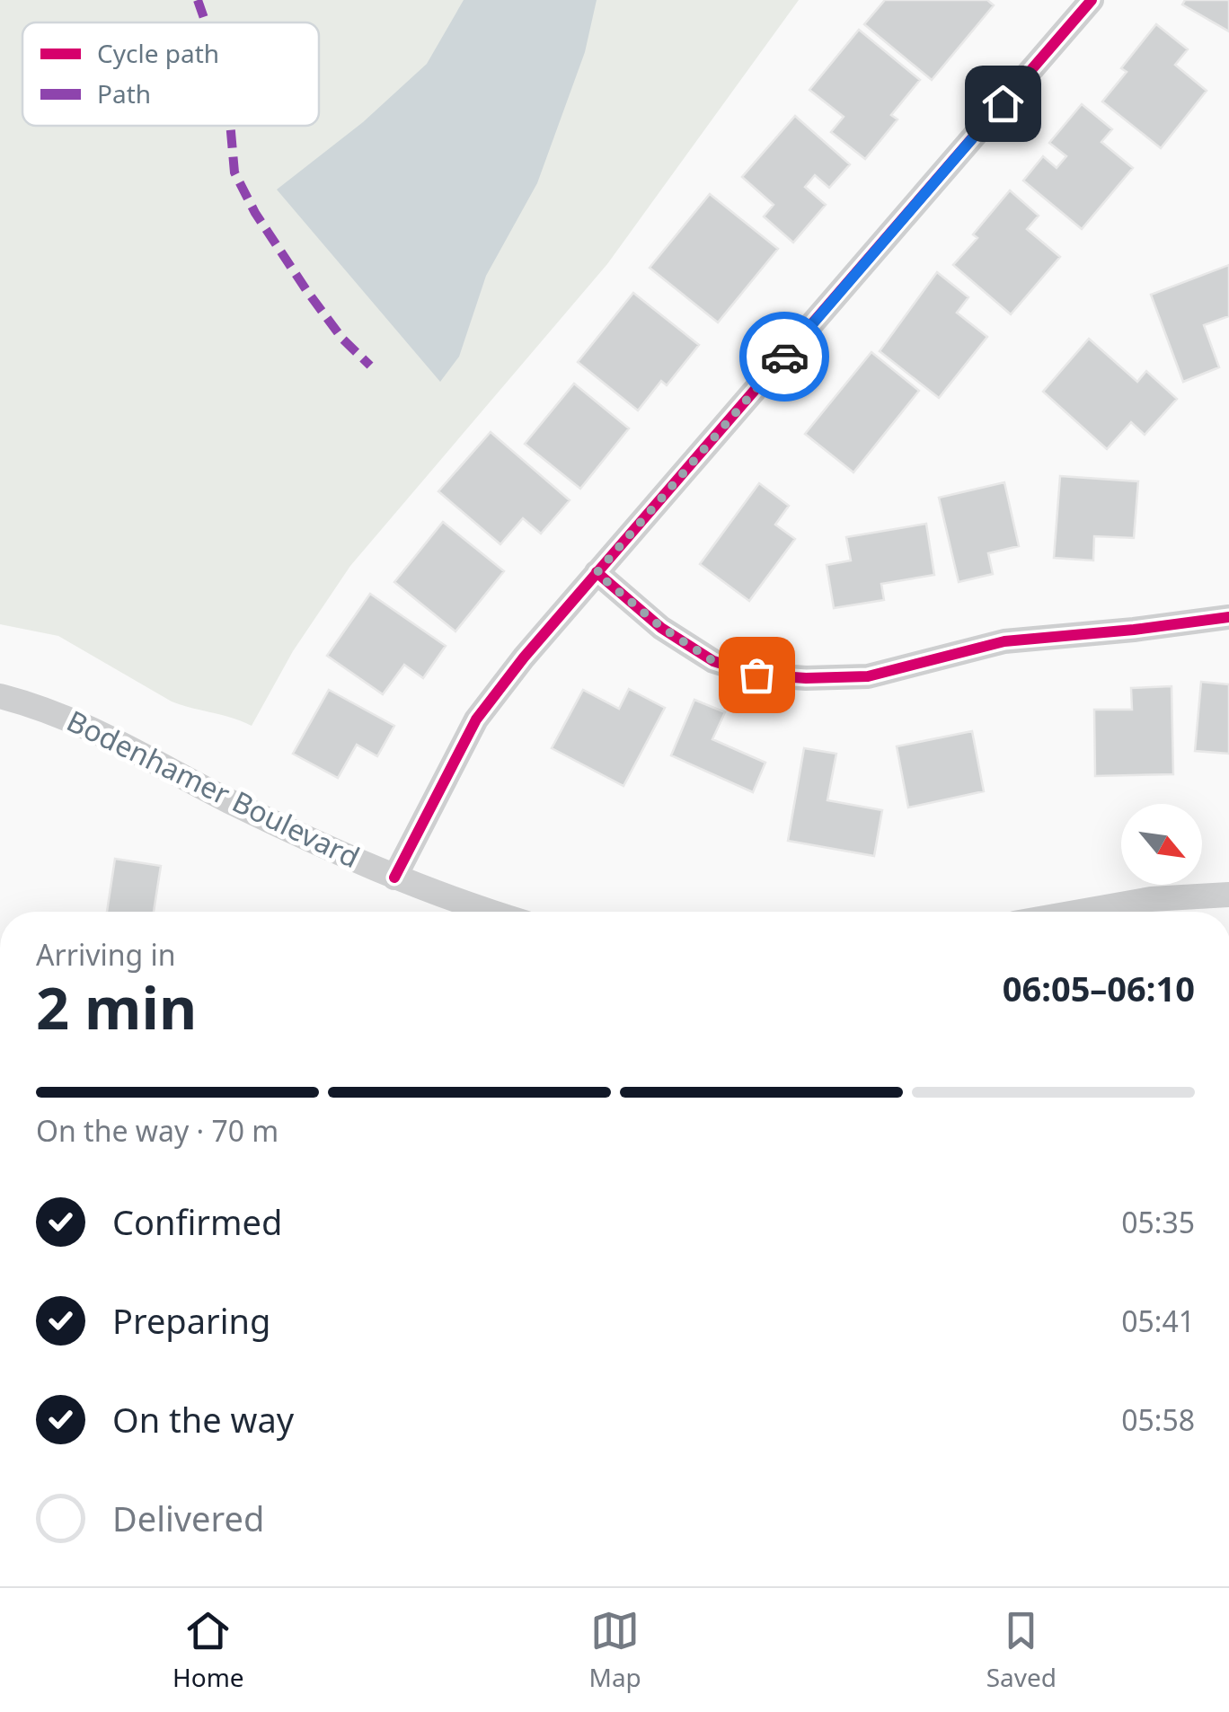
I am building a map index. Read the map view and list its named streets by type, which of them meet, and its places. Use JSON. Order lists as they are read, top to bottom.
{
  "streets": {
    "street": ["Bodenhamer Boulevard"]
  },
  "legend": ["Cycle path", "Path"],
  "north": "bottom right",
  "page": {
    "heading": ["2 min", "Arriving in", "06:05–06:10"],
    "bar": "On the way · 70 m",
    "list": [
      ["Confirmed", "05:35"],
      ["Preparing", "05:41"],
      ["On the way", "05:58"],
      "Delivered"
    ],
    "tabs": ["Home", "Map", "Saved"]
  }
}
